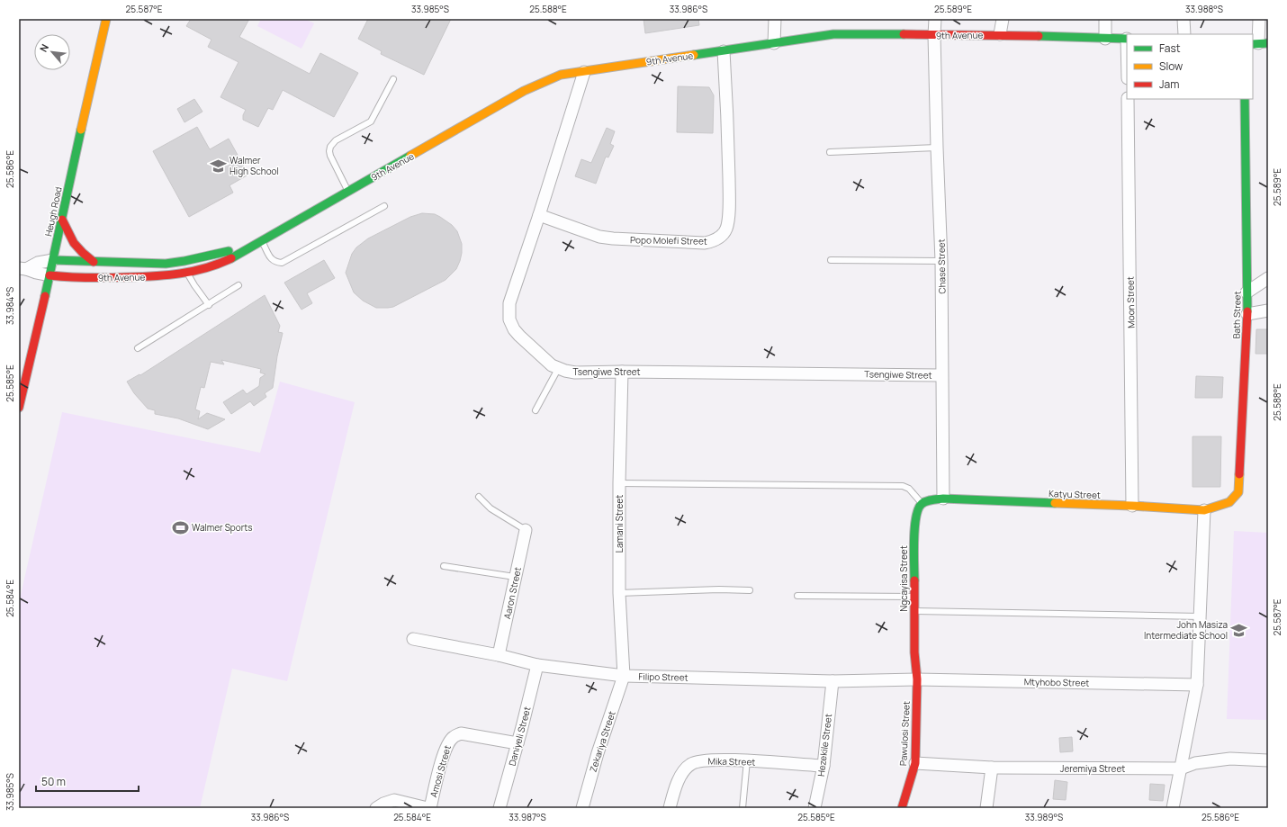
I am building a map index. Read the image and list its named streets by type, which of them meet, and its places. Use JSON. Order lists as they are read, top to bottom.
{
  "streets": {
    "street": [
      "9th Avenue",
      "Heugh Road",
      "Popo Molefi Street",
      "Chase Street",
      "Moon Street",
      "Bath Street",
      "Tsengiwe Street",
      "Katyu Street",
      "Lamani Street",
      "Ngcayisa Street",
      "Aaron Street",
      "Filipo Street",
      "Mtyhobo Street",
      "Pawulosi Street",
      "Daniyeli Street",
      "Zekariya Street",
      "Hezekile Street",
      "Mika Street",
      "Jeremiya Street",
      "Amosi Street"
    ]
  },
  "crossings": [
    ["9th Avenue", "Heugh Road"],
    ["9th Avenue", "Popo Molefi Street"],
    ["9th Avenue", "Chase Street"],
    ["9th Avenue", "Tsengiwe Street"],
    ["Popo Molefi Street", "Tsengiwe Street"],
    ["Chase Street", "Tsengiwe Street"],
    ["Chase Street", "Katyu Street"],
    ["Moon Street", "Katyu Street"],
    ["Bath Street", "Katyu Street"],
    ["Tsengiwe Street", "Lamani Street"],
    ["Lamani Street", "Filipo Street"],
    ["Lamani Street", "Zekariya Street"],
    ["Ngcayisa Street", "Filipo Street"],
    ["Ngcayisa Street", "Mtyhobo Street"],
    ["Ngcayisa Street", "Pawulosi Street"],
    ["Aaron Street", "Filipo Street"],
    ["Filipo Street", "Mtyhobo Street"],
    ["Filipo Street", "Pawulosi Street"],
    ["Filipo Street", "Daniyeli Street"],
    ["Filipo Street", "Zekariya Street"],
    ["Filipo Street", "Hezekile Street"],
    ["Mtyhobo Street", "Pawulosi Street"],
    ["Pawulosi Street", "Jeremiya Street"],
    ["Daniyeli Street", "Amosi Street"],
    ["Hezekile Street", "Mika Street"]
  ],
  "places": {
    "school or university": ["Walmer High School", "John Masiza Intermediate School"],
    "sports": ["Walmer Sports"]
  },
  "legend": ["Fast", "Slow", "Jam"],
  "scale_bar": "50 m",
  "north": "top left",
  "coordinates": [
    "25.587°E",
    "33.985°S",
    "25.588°E",
    "33.986°S",
    "25.589°E",
    "33.988°S",
    "25.586°E",
    "33.984°S",
    "25.585°E",
    "25.584°E",
    "33.987°S",
    "33.989°S"
  ]
}
